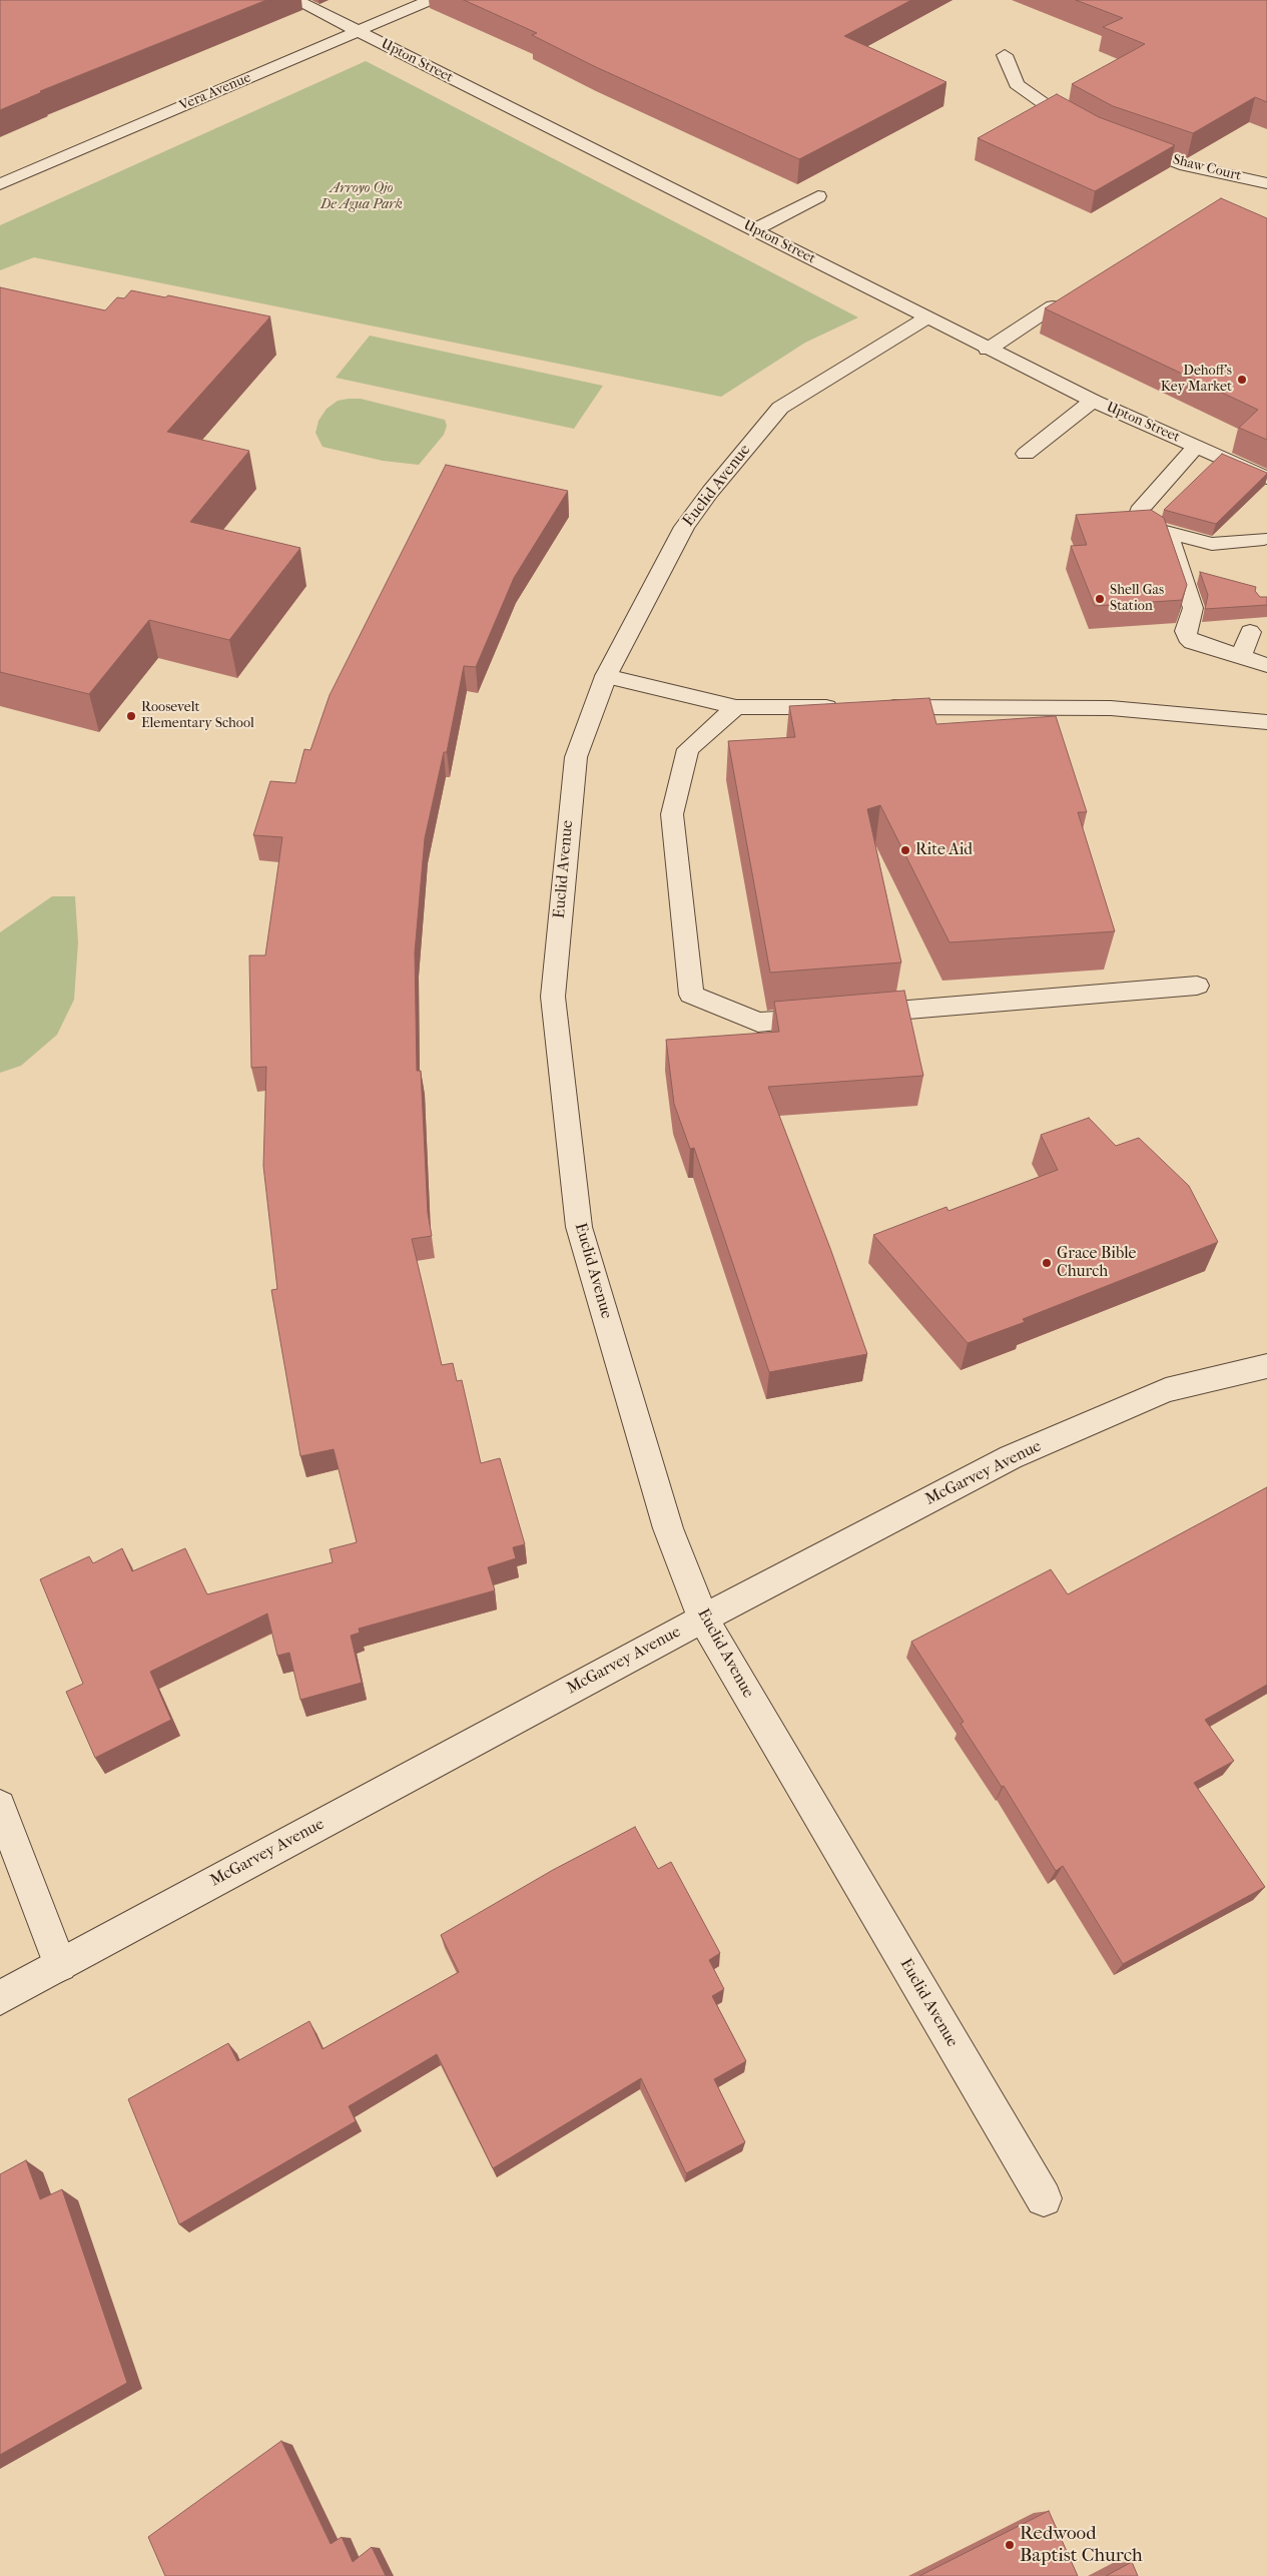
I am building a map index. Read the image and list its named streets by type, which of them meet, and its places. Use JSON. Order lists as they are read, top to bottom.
{
  "streets": {
    "street": [
      "Upton Street",
      "Vera Avenue",
      "Shaw Court",
      "Euclid Avenue",
      "McGarvey Avenue"
    ]
  },
  "crossings": [
    ["Upton Street", "Vera Avenue"],
    ["Upton Street", "Euclid Avenue"],
    ["Euclid Avenue", "McGarvey Avenue"]
  ],
  "parks": ["Arroyo Ojo De Agua Park"],
  "places": [
    "Dehoff's Key Market",
    "Shell Gas Station",
    "Roosevelt Elementary School",
    "Rite Aid",
    "Grace Bible Church",
    "Redwood Baptist Church"
  ]
}
